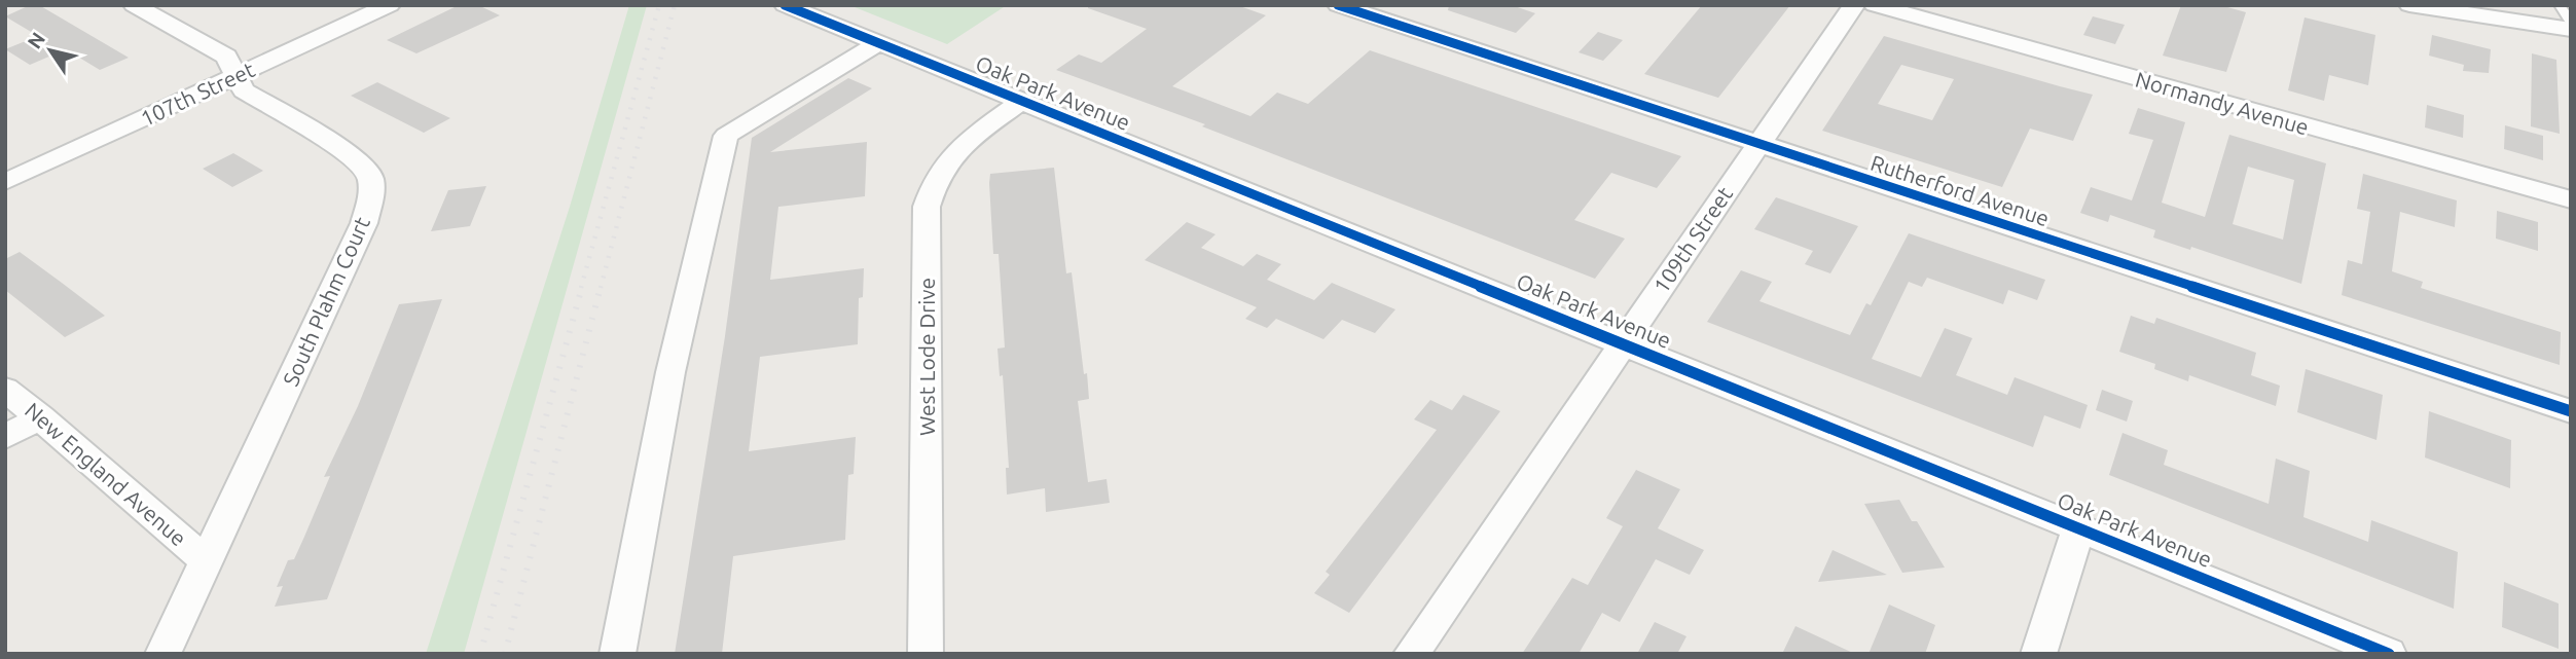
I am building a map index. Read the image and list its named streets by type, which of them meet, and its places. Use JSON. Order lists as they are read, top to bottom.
{
  "streets": {
    "street": [
      "Oak Park Avenue",
      "107th Street",
      "Normandy Avenue",
      "Rutherford Avenue",
      "109th Street",
      "South Plahm Court",
      "West Lode Drive",
      "New England Avenue"
    ]
  },
  "crossings": [
    ["Oak Park Avenue", "109th Street"],
    ["Oak Park Avenue", "West Lode Drive"],
    ["107th Street", "South Plahm Court"],
    ["Rutherford Avenue", "109th Street"],
    ["South Plahm Court", "New England Avenue"]
  ],
  "north": "top left"
}
